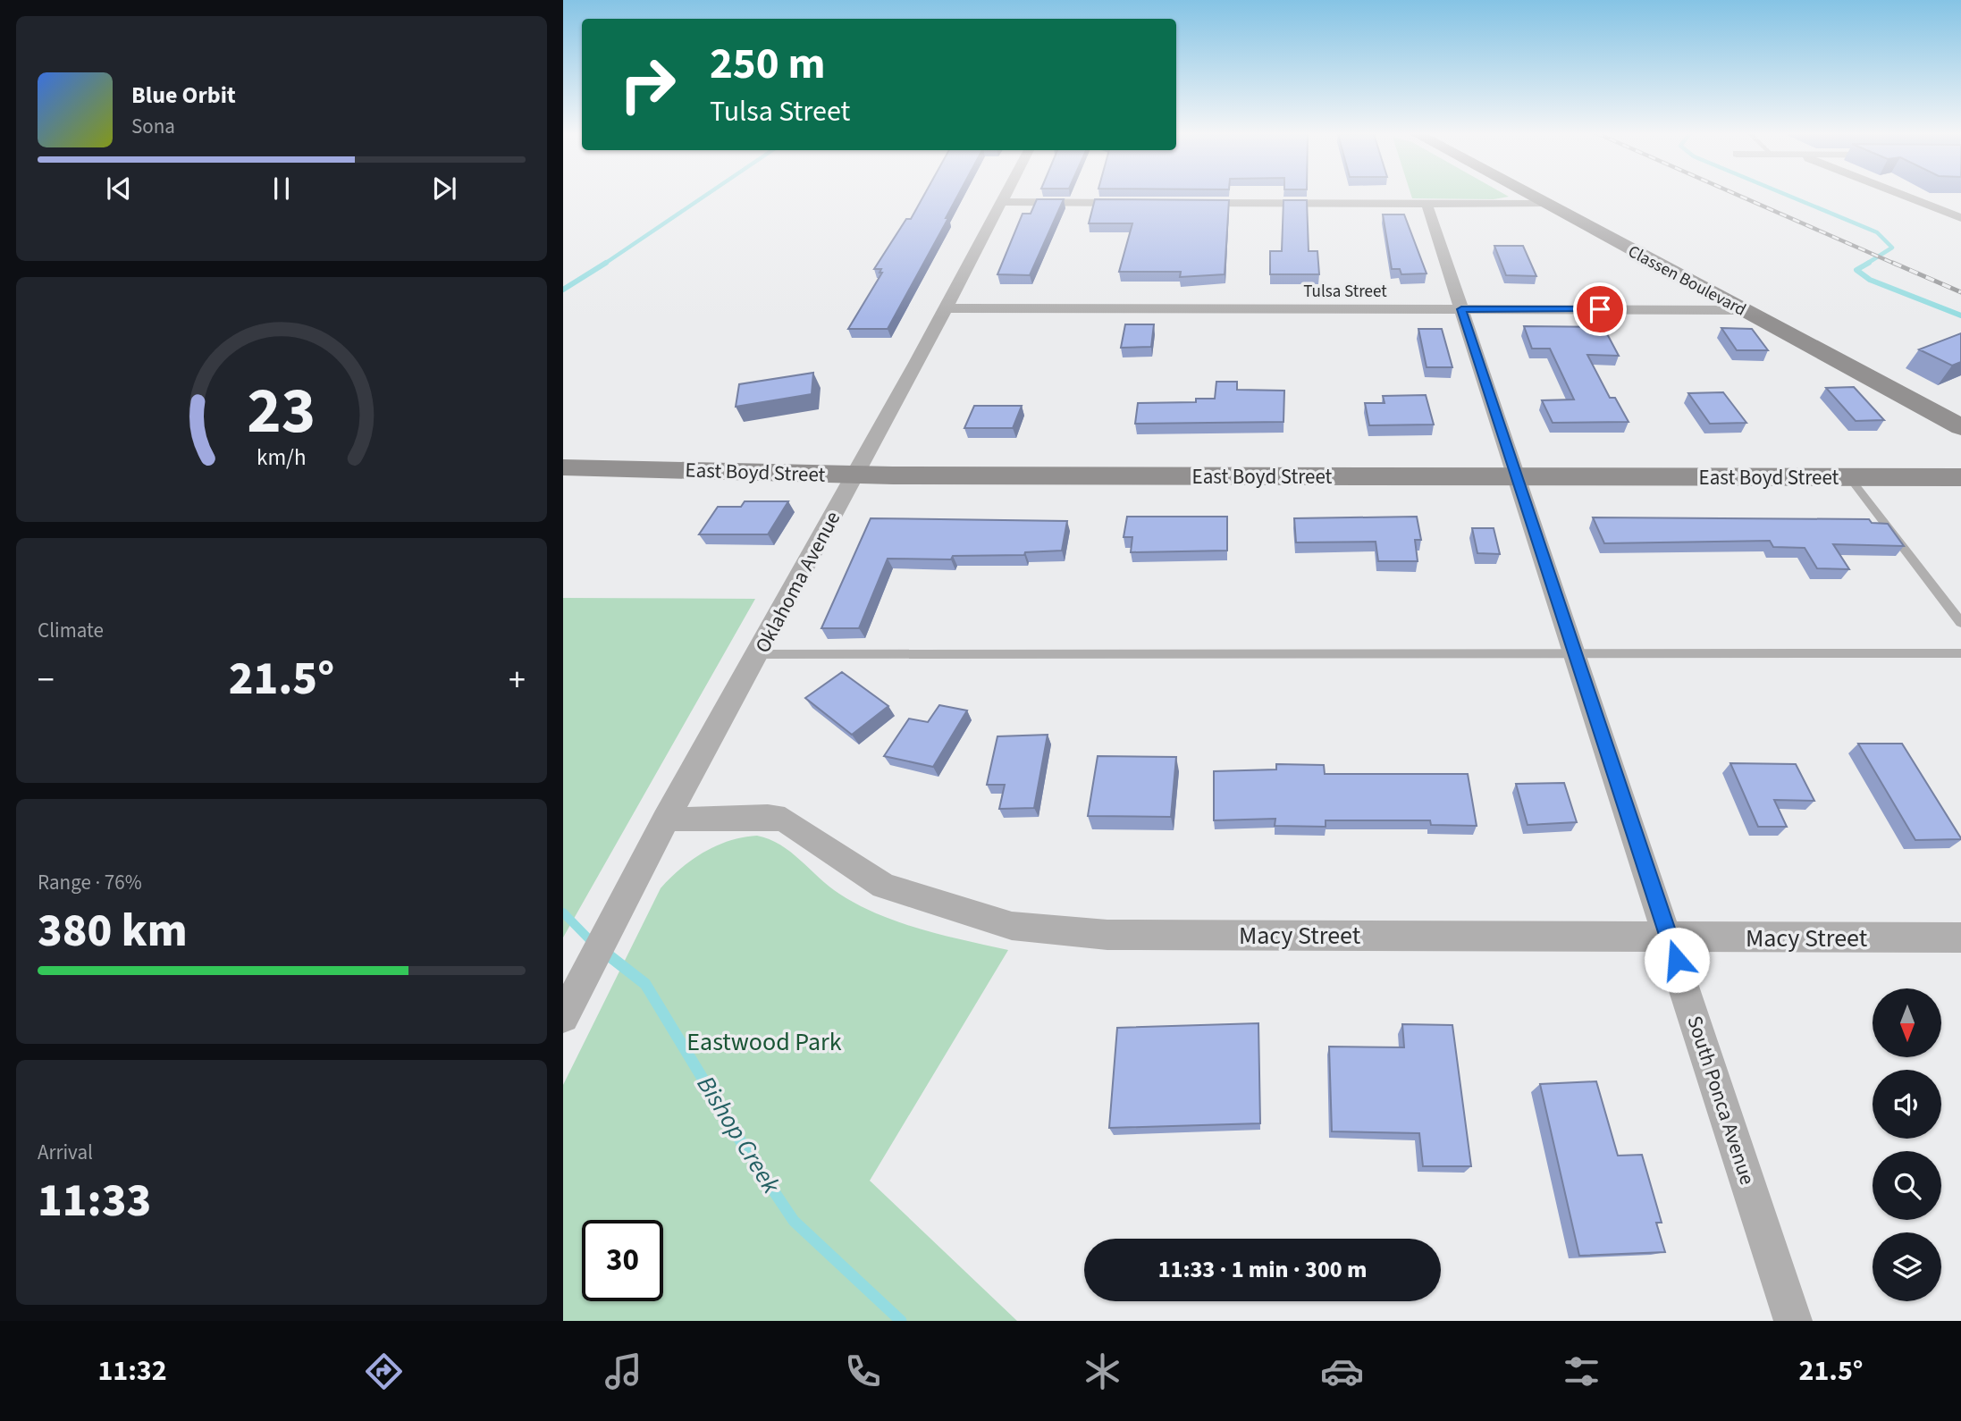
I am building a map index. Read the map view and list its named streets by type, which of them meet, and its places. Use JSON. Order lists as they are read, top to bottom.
{
  "streets": {
    "street": [
      "Classen Boulevard",
      "Tulsa Street",
      "East Boyd Street",
      "Oklahoma Avenue",
      "Macy Street",
      "South Ponca Avenue"
    ]
  },
  "crossings": [
    ["Classen Boulevard", "Tulsa Street"],
    ["Tulsa Street", "Oklahoma Avenue"],
    ["Tulsa Street", "South Ponca Avenue"],
    ["East Boyd Street", "Oklahoma Avenue"],
    ["East Boyd Street", "South Ponca Avenue"],
    ["Oklahoma Avenue", "Macy Street"],
    ["Macy Street", "South Ponca Avenue"]
  ],
  "water": ["Bishop Creek"],
  "parks": ["Eastwood Park"],
  "north": "bottom",
  "page": {
    "turn": ["250 m", "Tulsa Street"],
    "song": ["Blue Orbit", "Sona"],
    "tile": [
      "Climate",
      ["Range · 76%", "380 km"],
      ["Arrival", "11:33"]
    ],
    "heat": ["−", "21.5°", "+"],
    "limit": "30",
    "trip": "11:33 · 1 min · 300 m",
    "tabs": ["11:32", "21.5°"],
    "gauge": ["23", "km/h"]
  }
}
